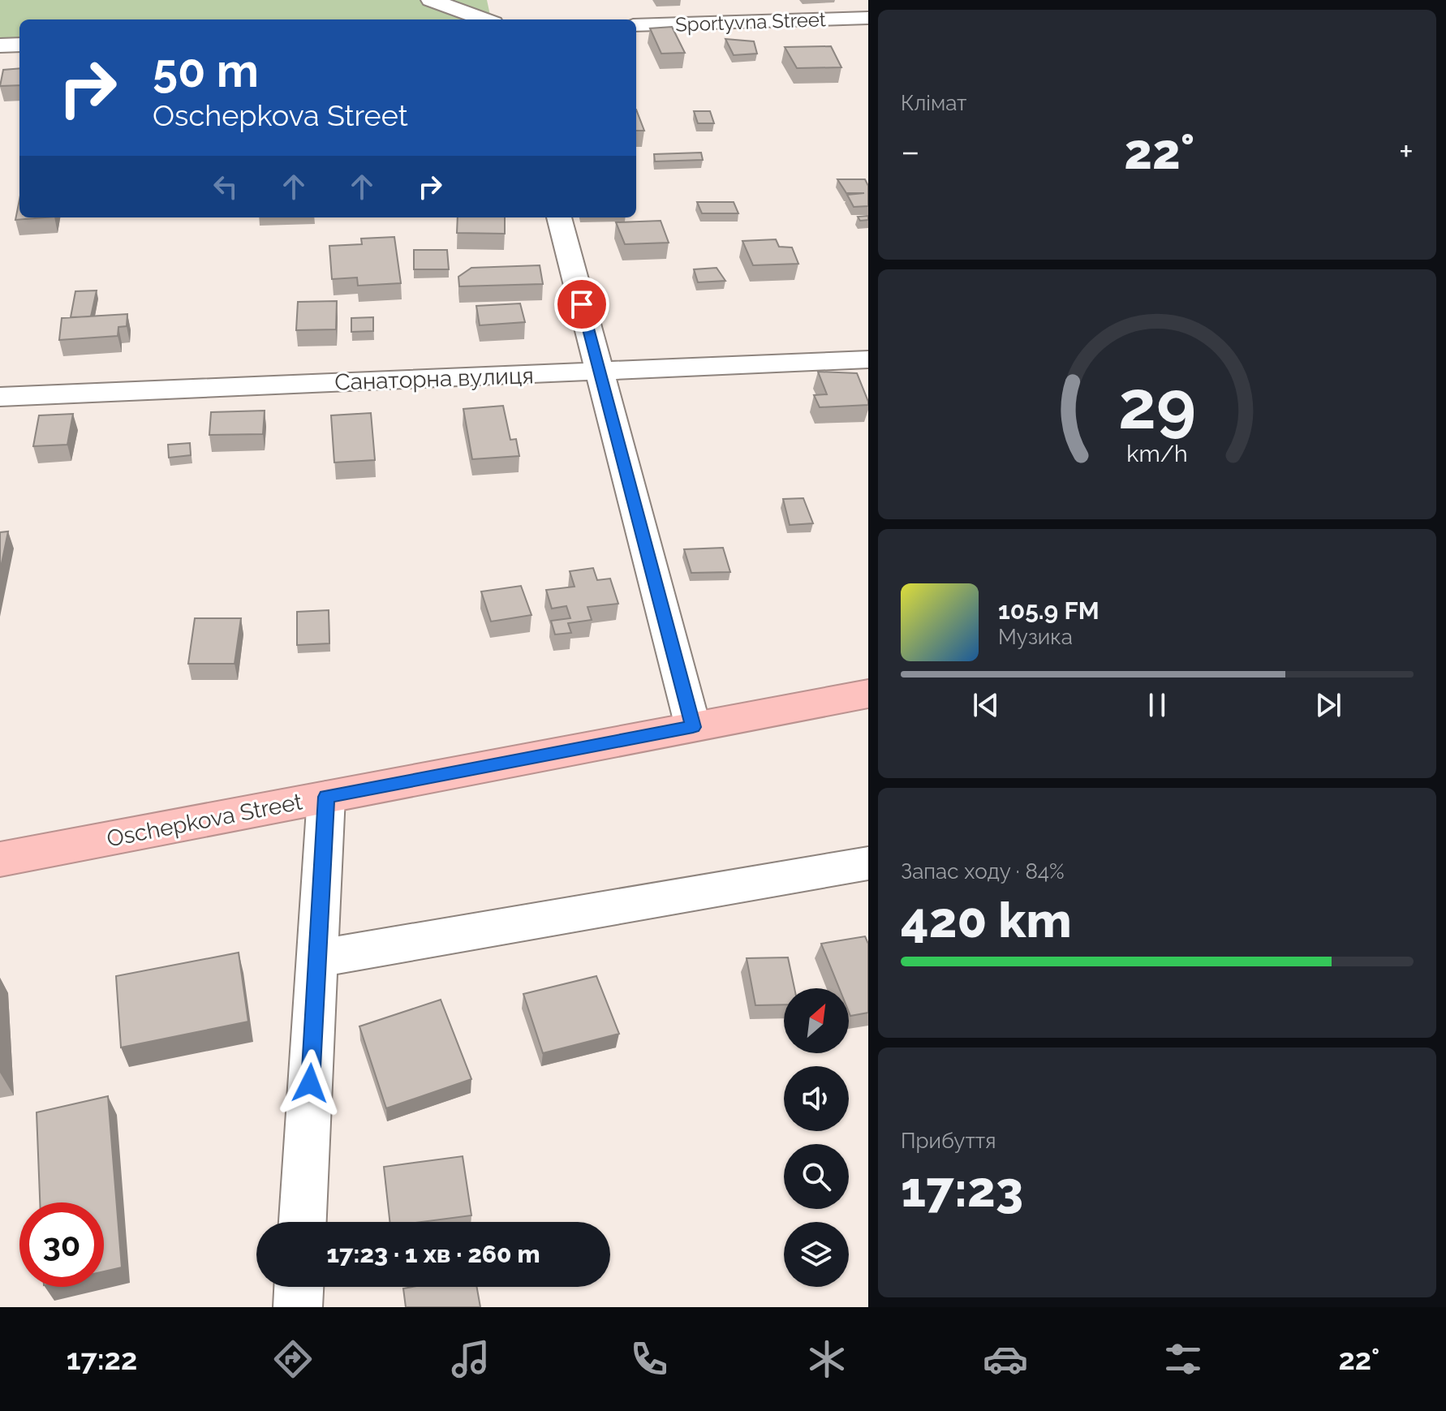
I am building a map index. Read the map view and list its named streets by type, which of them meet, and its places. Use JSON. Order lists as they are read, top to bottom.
{
  "streets": {
    "highway": ["Oschepkova Street"],
    "street": ["Sportyvna Street", "Санаторна вулиця"]
  },
  "north": "top right",
  "page": {
    "tile": [
      "Клімат",
      ["Запас ходу · 84%", "420 km"],
      ["Прибуття", "17:23"]
    ],
    "turn": ["50 m", "Oschepkova Street"],
    "heat": ["−", "22°", "+"],
    "song": ["105.9 FM", "Музика"],
    "limit": "30",
    "trip": "17:23 · 1 хв · 260 m",
    "tabs": ["17:22", "22°"],
    "gauge": ["29", "km/h"]
  }
}
